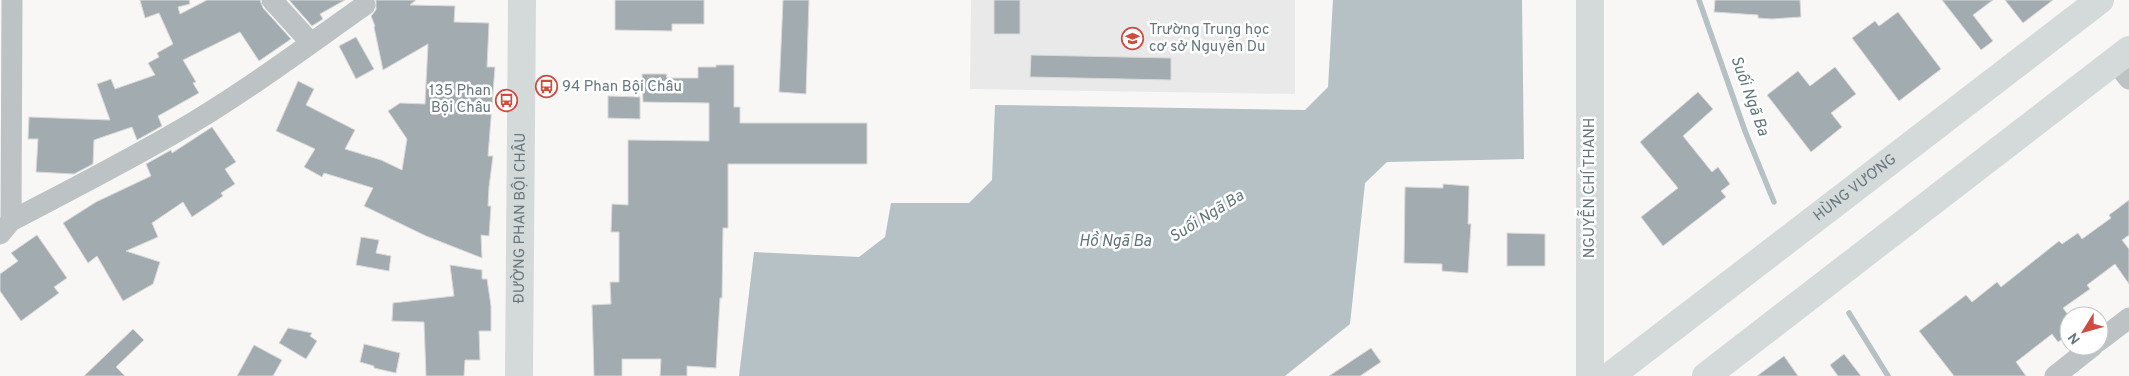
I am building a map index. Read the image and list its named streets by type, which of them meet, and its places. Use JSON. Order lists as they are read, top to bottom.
{
  "streets": {
    "main road": ["NGUYỄN CHÍ THANH", "HÙNG VƯƠNG", "ĐƯỜNG PHAN BỘI CHÂU"]
  },
  "water": ["Suối Ngã Ba", "Hồ Ngã Ba"],
  "places": {
    "school or university": ["Trường Trung học cơ sở Nguyễn Du"],
    "bus stop": ["94 Phan Bội Châu", "135 Phan Bội Châu"]
  },
  "north": "bottom left"
}
